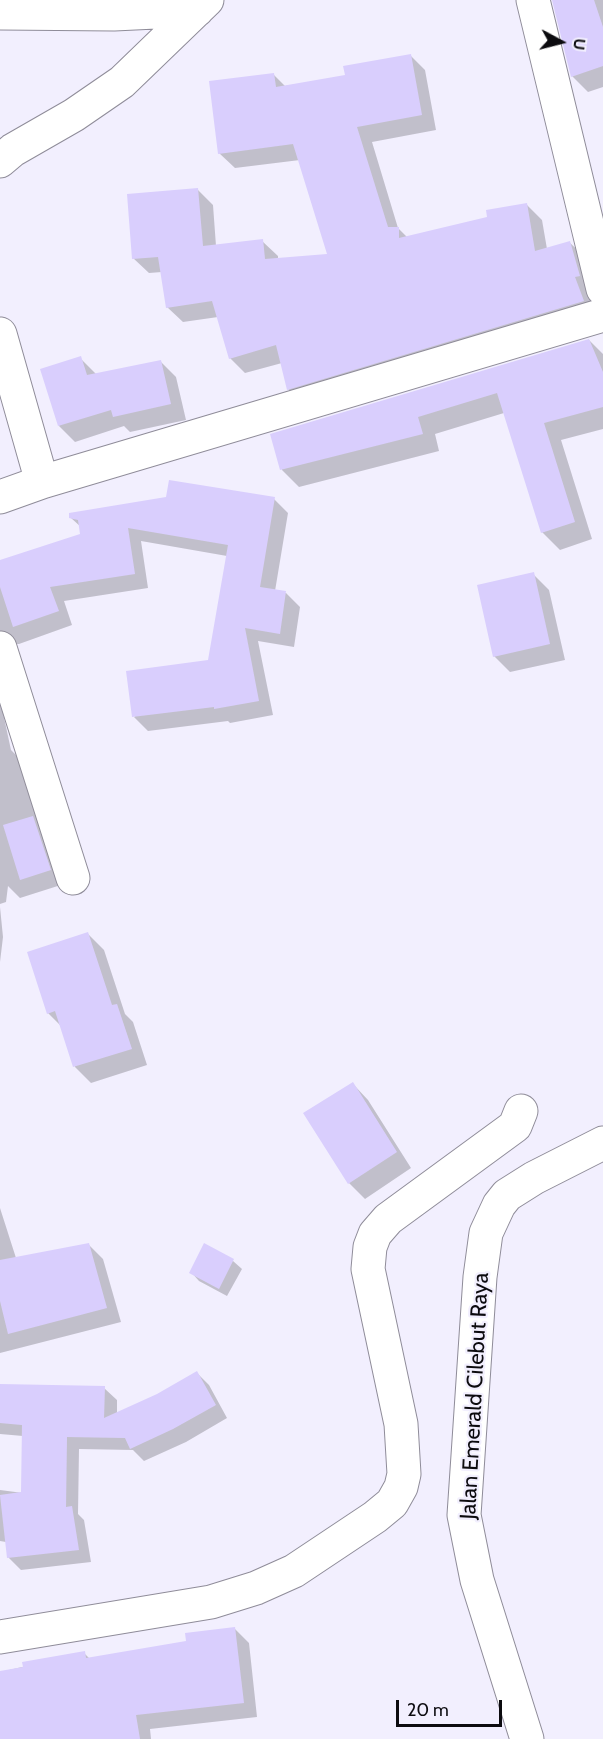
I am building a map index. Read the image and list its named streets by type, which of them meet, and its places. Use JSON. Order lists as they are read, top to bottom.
{
  "streets": {
    "street": ["Jalan Emerald Cilebut Raya"]
  },
  "scale_bar": "20 m",
  "north": "right"
}
